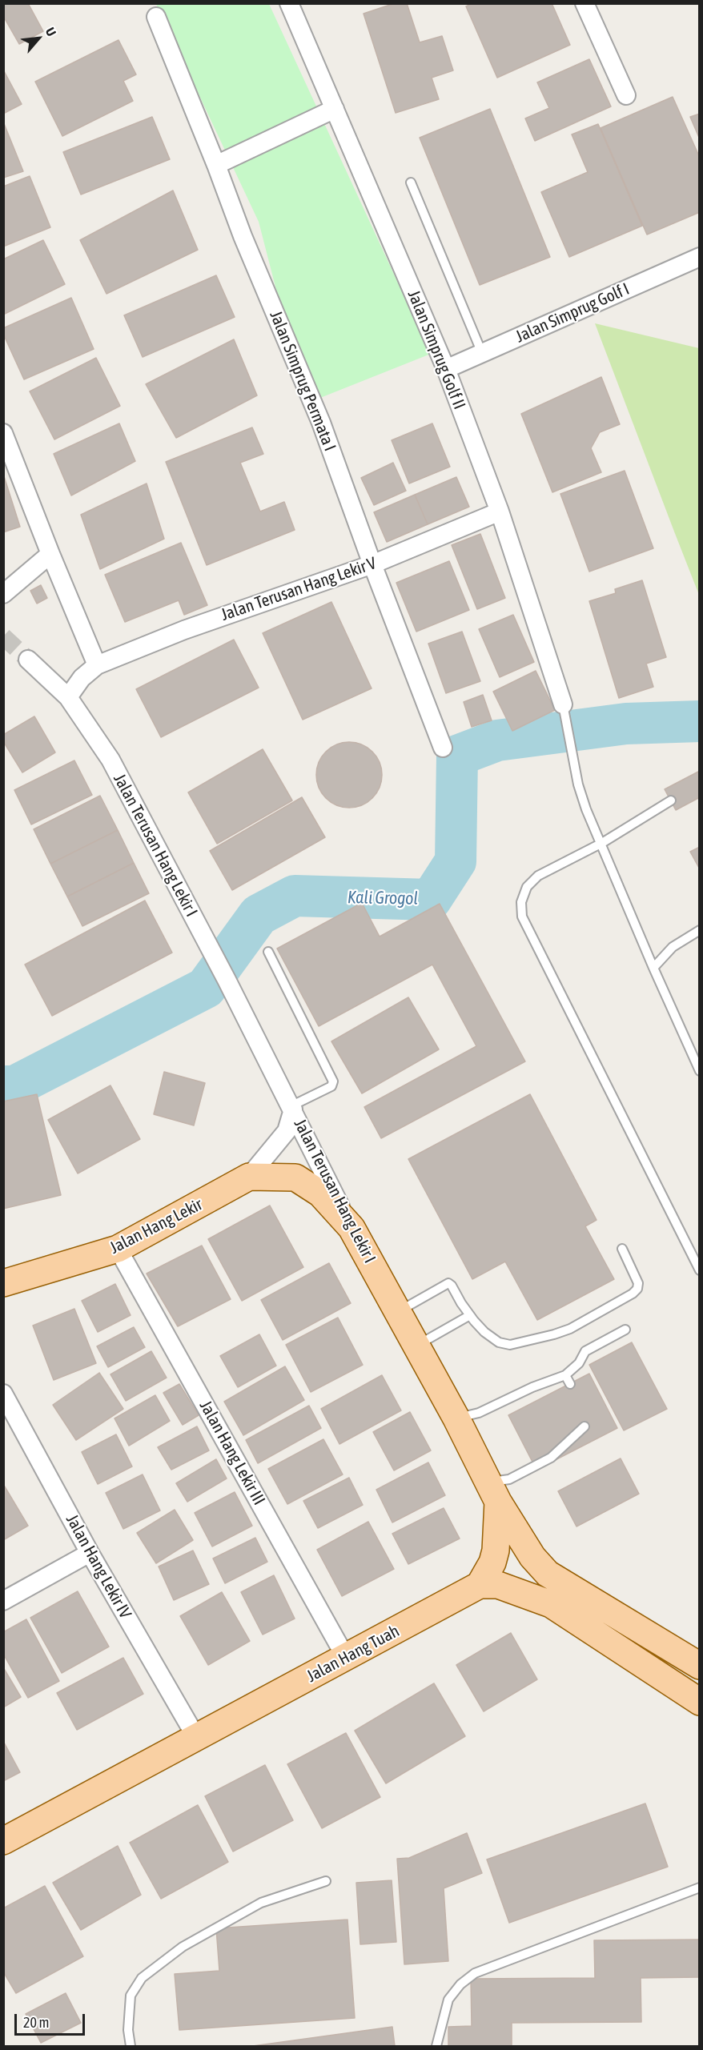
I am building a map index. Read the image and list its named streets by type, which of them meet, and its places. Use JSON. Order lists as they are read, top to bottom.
{
  "streets": {
    "main road": ["Jalan Terusan Hang Lekir I", "Jalan Hang Lekir", "Jalan Hang Tuah"],
    "street": [
      "Jalan Simprug Golf I",
      "Jalan Simprug Golf II",
      "Jalan Simprug Permata I",
      "Jalan Terusan Hang Lekir V",
      "Jalan Hang Lekir III",
      "Jalan Hang Lekir IV"
    ]
  },
  "crossings": [
    ["Jalan Simprug Golf I", "Jalan Simprug Golf II"],
    ["Jalan Simprug Golf II", "Jalan Terusan Hang Lekir V"],
    ["Jalan Simprug Permata I", "Jalan Terusan Hang Lekir V"],
    ["Jalan Terusan Hang Lekir V", "Jalan Terusan Hang Lekir I"],
    ["Jalan Terusan Hang Lekir I", "Jalan Hang Lekir"],
    ["Jalan Hang Lekir", "Jalan Hang Lekir III"],
    ["Jalan Hang Lekir III", "Jalan Hang Tuah"],
    ["Jalan Hang Lekir IV", "Jalan Hang Tuah"]
  ],
  "water": ["Kali Grogol"],
  "scale_bar": "20 m",
  "north": "top right"
}
